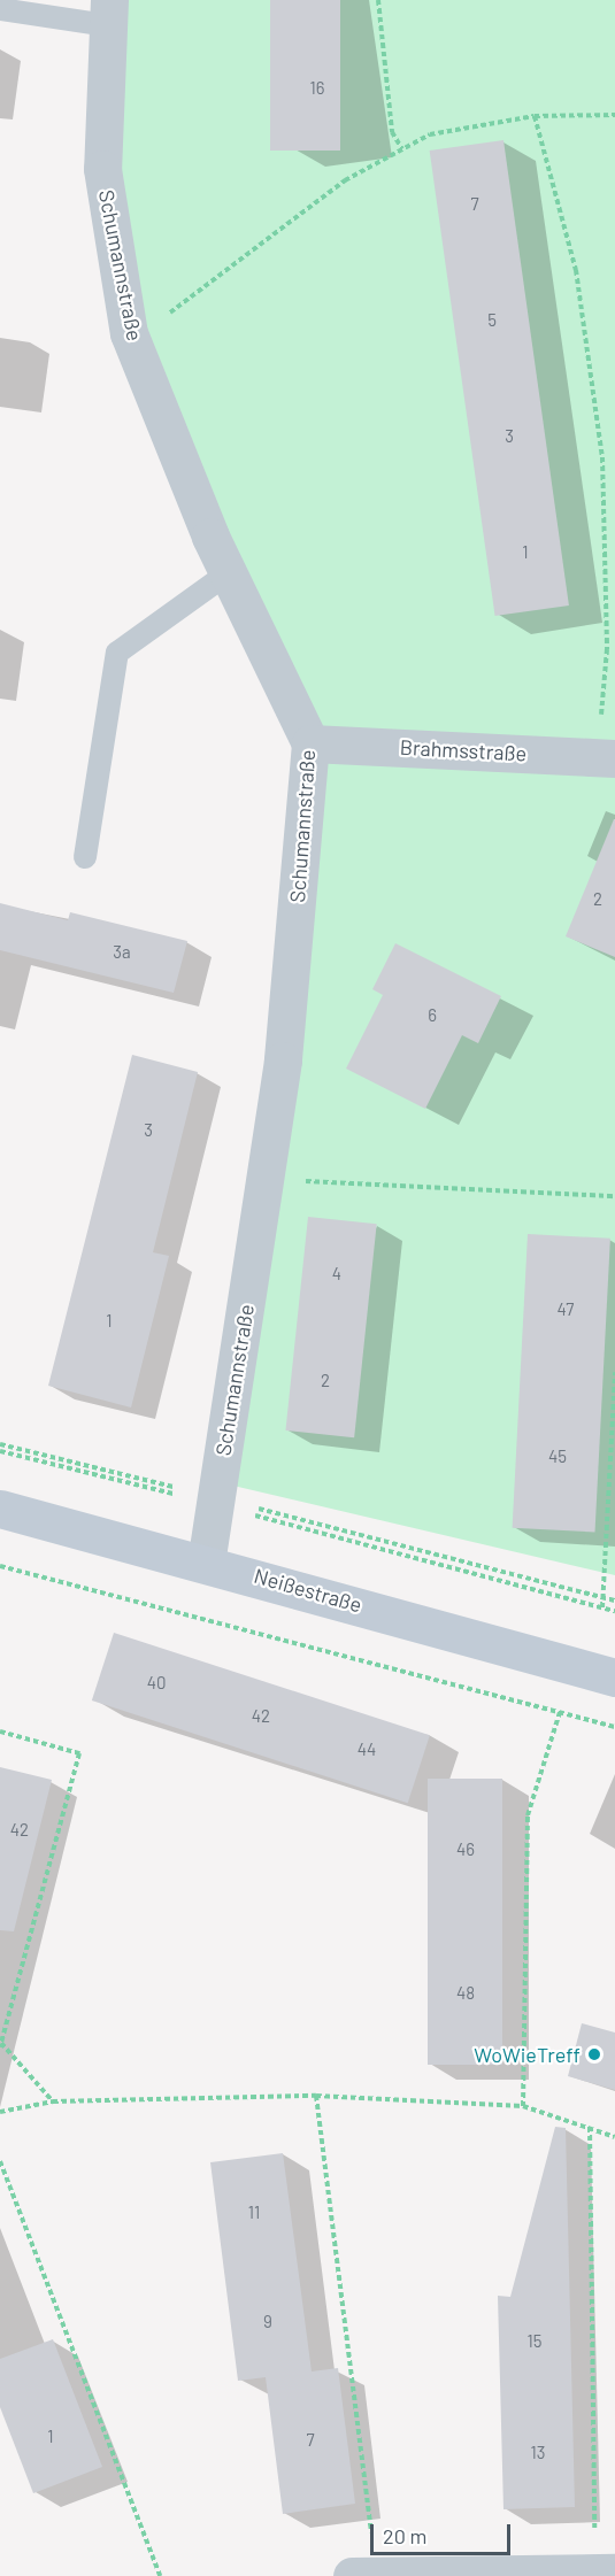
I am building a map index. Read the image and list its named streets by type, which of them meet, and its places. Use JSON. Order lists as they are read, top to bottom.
{
  "streets": {
    "street": ["Schumannstraße", "Brahmsstraße", "Neißestraße"]
  },
  "crossings": [
    ["Schumannstraße", "Brahmsstraße"],
    ["Schumannstraße", "Neißestraße"]
  ],
  "places": ["WoWieTreff"],
  "house_numbers": [
    "16",
    "7",
    "5",
    "3",
    "1",
    "2",
    "3a",
    "6",
    "3",
    "4",
    "47",
    "1",
    "2",
    "45",
    "40",
    "42",
    "44",
    "42",
    "46",
    "48",
    "11",
    "9",
    "15",
    "1",
    "7",
    "13"
  ],
  "scale_bar": "20 m"
}
